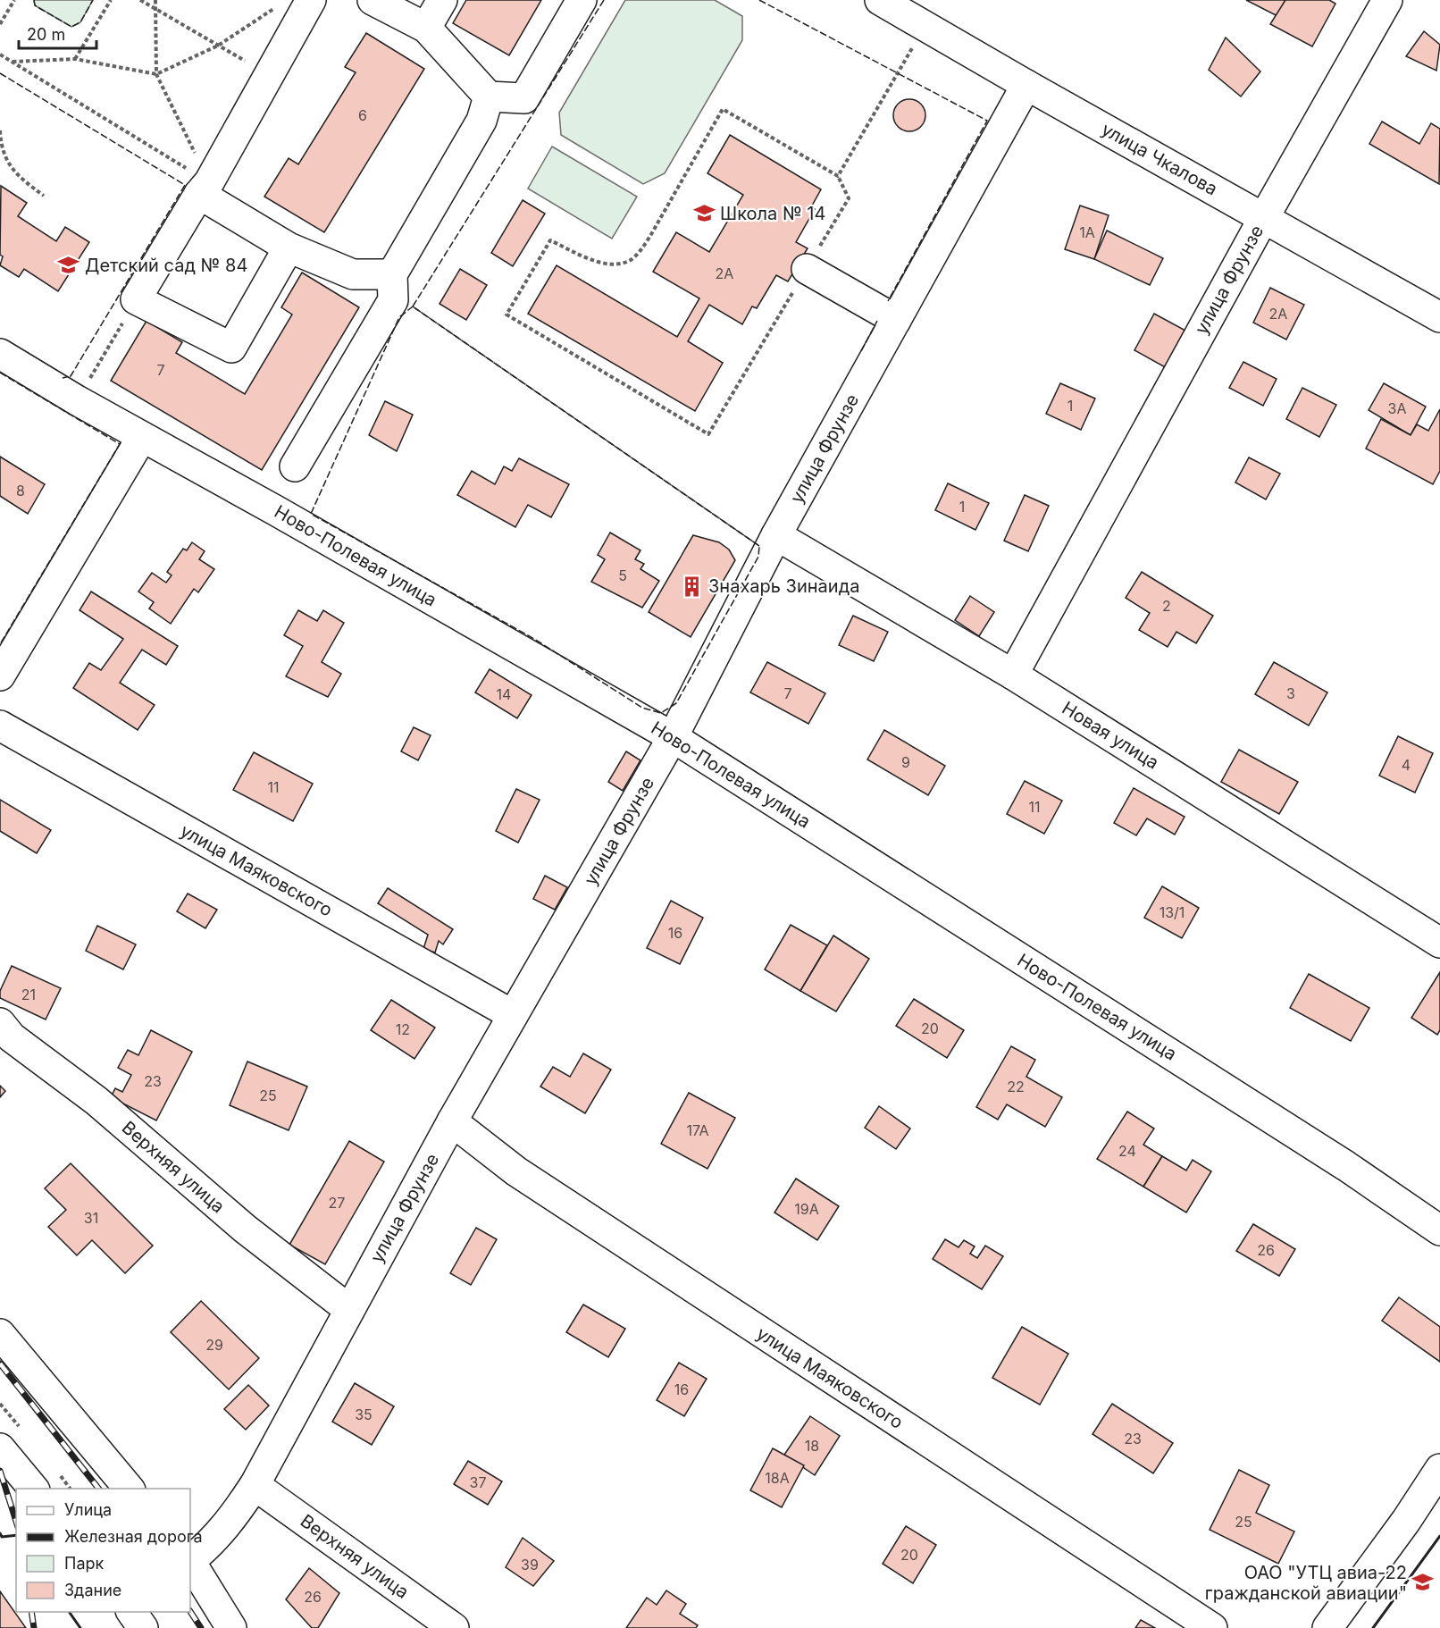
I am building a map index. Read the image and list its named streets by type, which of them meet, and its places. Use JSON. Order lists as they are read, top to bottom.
{
  "streets": {
    "street": [
      "улица Чкалова",
      "улица Фрунзе",
      "Ново-Полевая улица",
      "Новая улица",
      "улица Маяковского",
      "Верхняя улица"
    ]
  },
  "crossings": [
    ["улица Чкалова", "улица Фрунзе"],
    ["улица Фрунзе", "Ново-Полевая улица"],
    ["улица Фрунзе", "Новая улица"],
    ["улица Фрунзе", "улица Маяковского"],
    ["улица Фрунзе", "Верхняя улица"]
  ],
  "places": {
    "school or university": ["Школа № 14", "Детский сад № 84", "ОАО \"УТЦ авиа-22 гражданской авиации\""],
    "building": ["Знахарь Зинаида"]
  },
  "house_numbers": [
    "6",
    "1А",
    "2А",
    "2А",
    "7",
    "1",
    "3А",
    "8",
    "1",
    "5",
    "2",
    "7",
    "3",
    "14",
    "9",
    "4",
    "11",
    "11",
    "13/1",
    "16",
    "21",
    "20",
    "12",
    "23",
    "22",
    "25",
    "17А",
    "24",
    "27",
    "19А",
    "31",
    "26",
    "29",
    "16",
    "35",
    "23",
    "18",
    "18А",
    "37",
    "25",
    "20",
    "39",
    "26"
  ],
  "legend": [
    "Улица",
    "Железная дорога",
    "Парк",
    "Здание"
  ],
  "scale_bar": "20 m"
}
